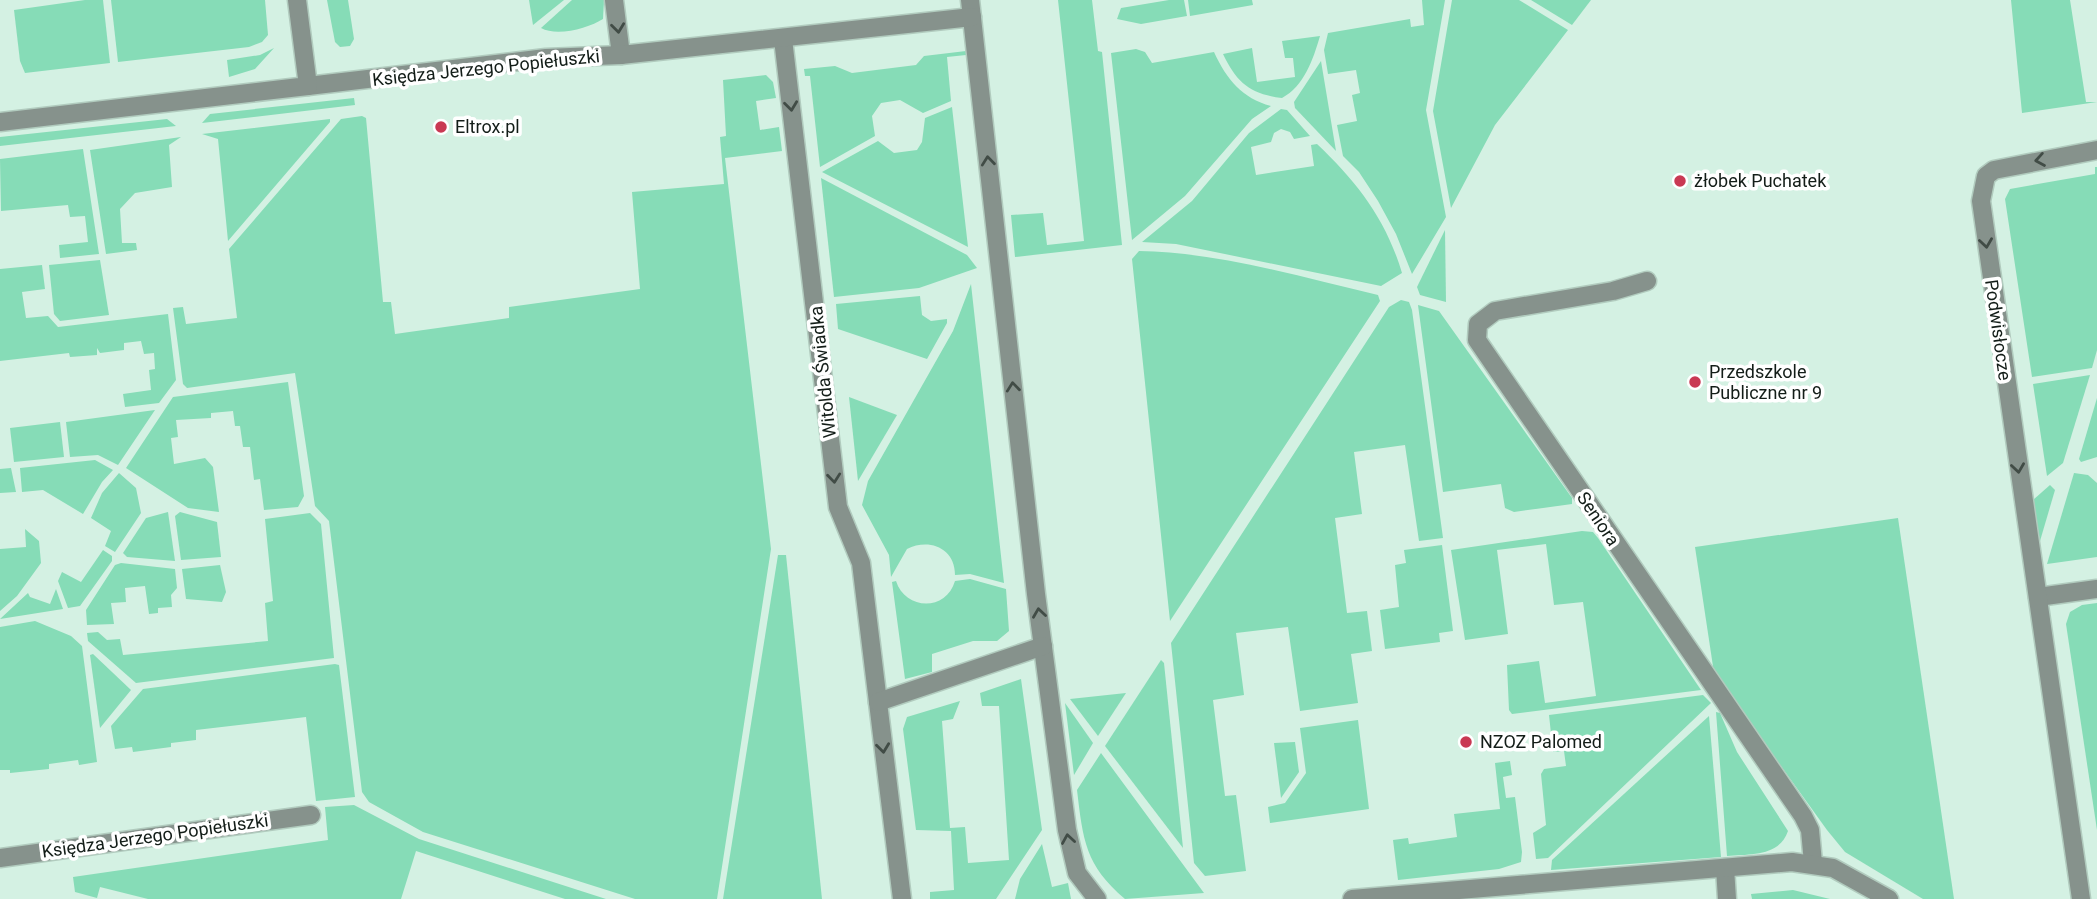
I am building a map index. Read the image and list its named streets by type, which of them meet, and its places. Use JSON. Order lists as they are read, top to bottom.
{
  "streets": {
    "street": [
      "Księdza Jerzego Popiełuszki",
      "Podwisłocze",
      "Witolda Świadka",
      "Seniora"
    ]
  },
  "crossings": [
    ["Księdza Jerzego Popiełuszki", "Witolda Świadka"]
  ],
  "one_way": ["Podwisłocze", "Witolda Świadka"],
  "places": [
    "Eltrox.pl",
    "żłobek Puchatek",
    "Przedszkole Publiczne nr 9",
    "NZOZ Palomed"
  ]
}
